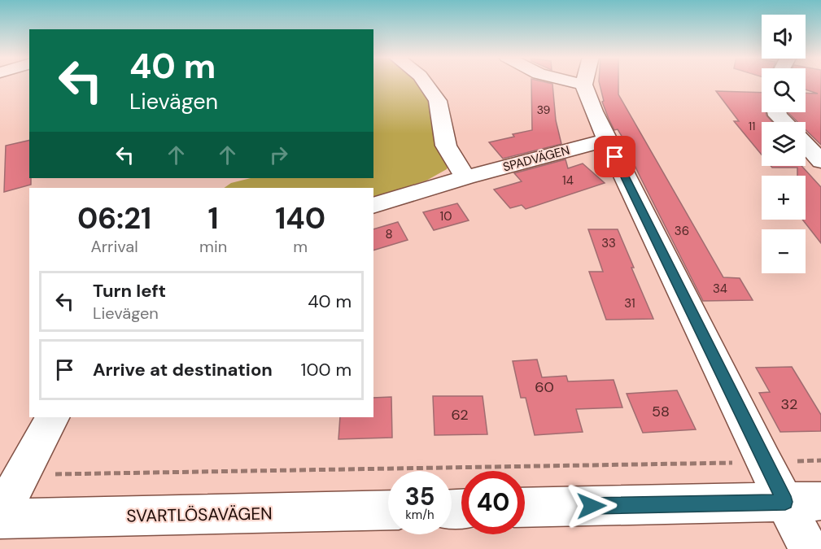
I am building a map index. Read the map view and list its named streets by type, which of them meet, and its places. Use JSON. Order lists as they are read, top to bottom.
{
  "streets": {
    "street": ["SPADVÄGEN", "SVARTLÖSAVÄGEN"]
  },
  "house_numbers": [
    "39",
    "11",
    "14",
    "10",
    "36",
    "8",
    "33",
    "34",
    "31",
    "60",
    "32",
    "58",
    "62"
  ],
  "page": {
    "map_buttons": ["+", "−"],
    "turn": ["40 m", "Lievägen"],
    "eta": [
      "06:21",
      "Arrival",
      "1",
      "min",
      "140",
      "m"
    ],
    "list": [
      {
        "name": "Turn left",
        "note": "Lievägen",
        "value": "40 m"
      },
      {
        "name": "Arrive at destination",
        "value": "100 m"
      }
    ],
    "speed": "35 km/h",
    "limit": "40"
  }
}
